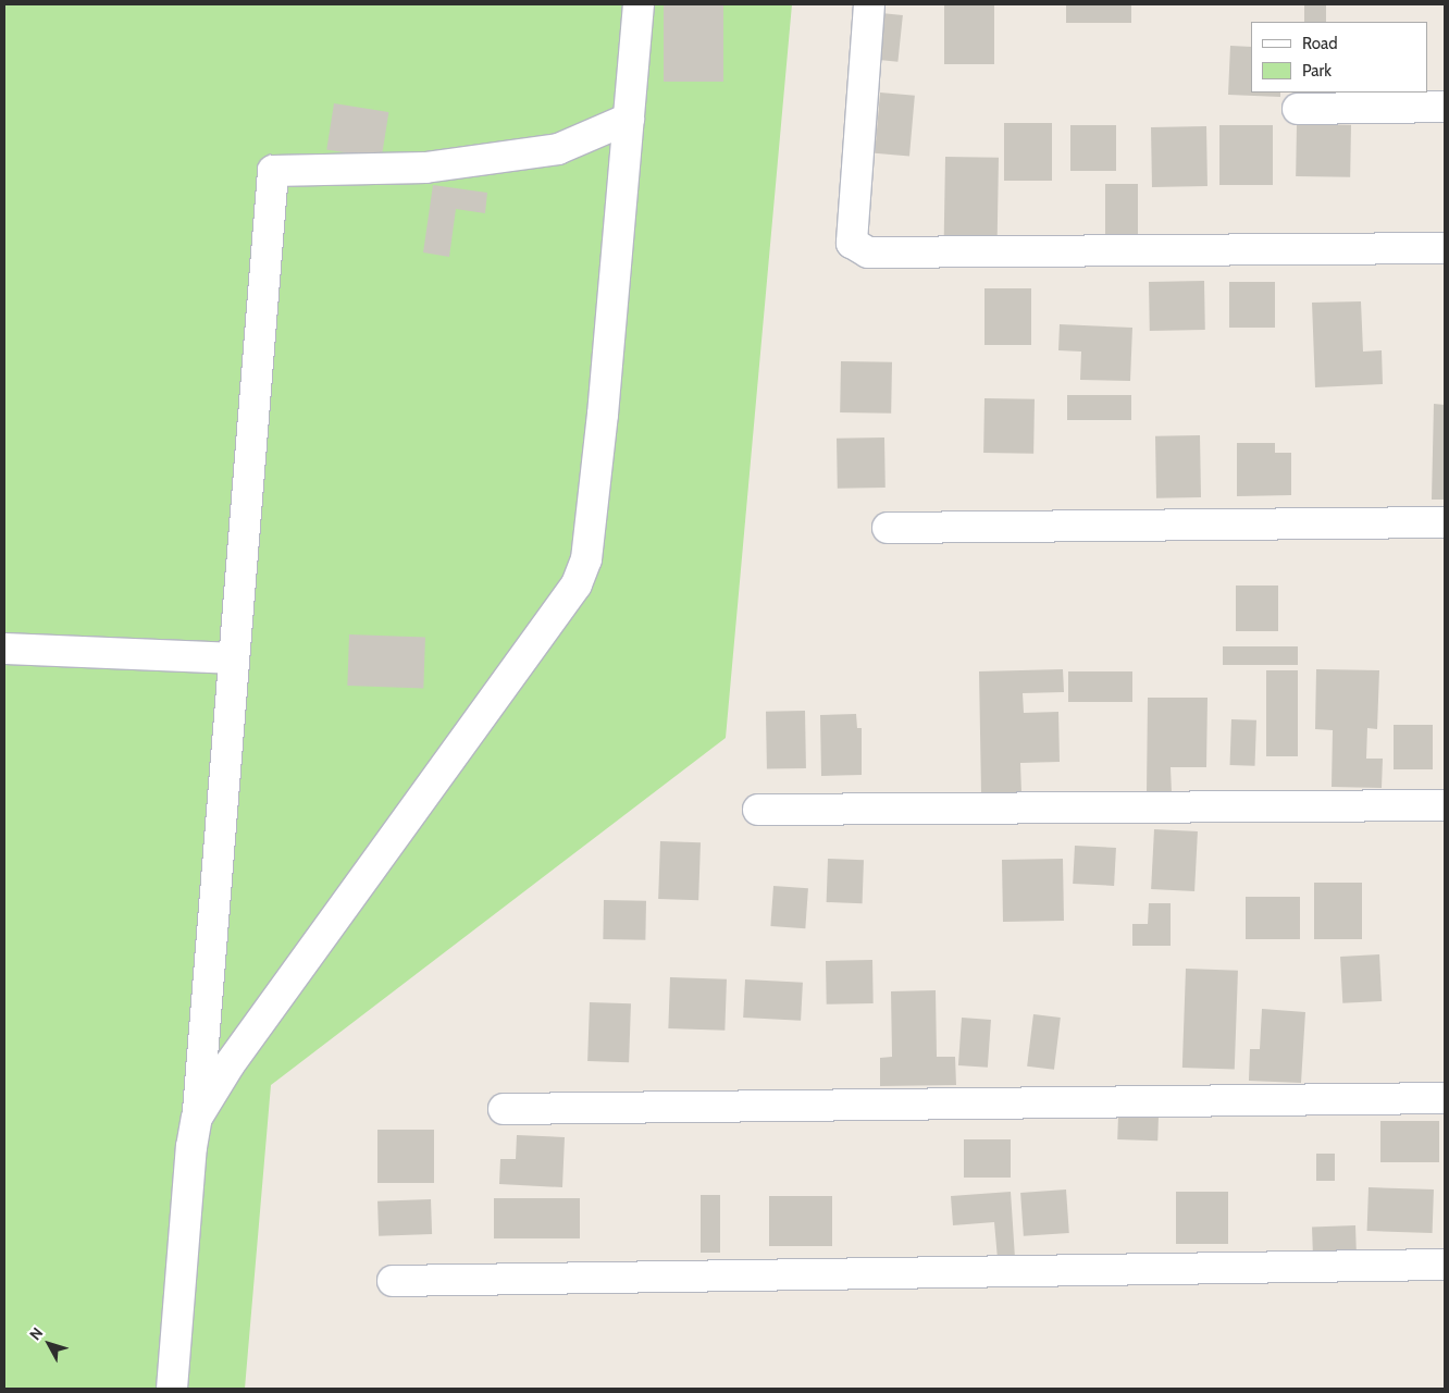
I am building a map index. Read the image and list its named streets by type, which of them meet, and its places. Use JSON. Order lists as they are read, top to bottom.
{
  "legend": ["Road", "Park"],
  "north": "top left"
}
